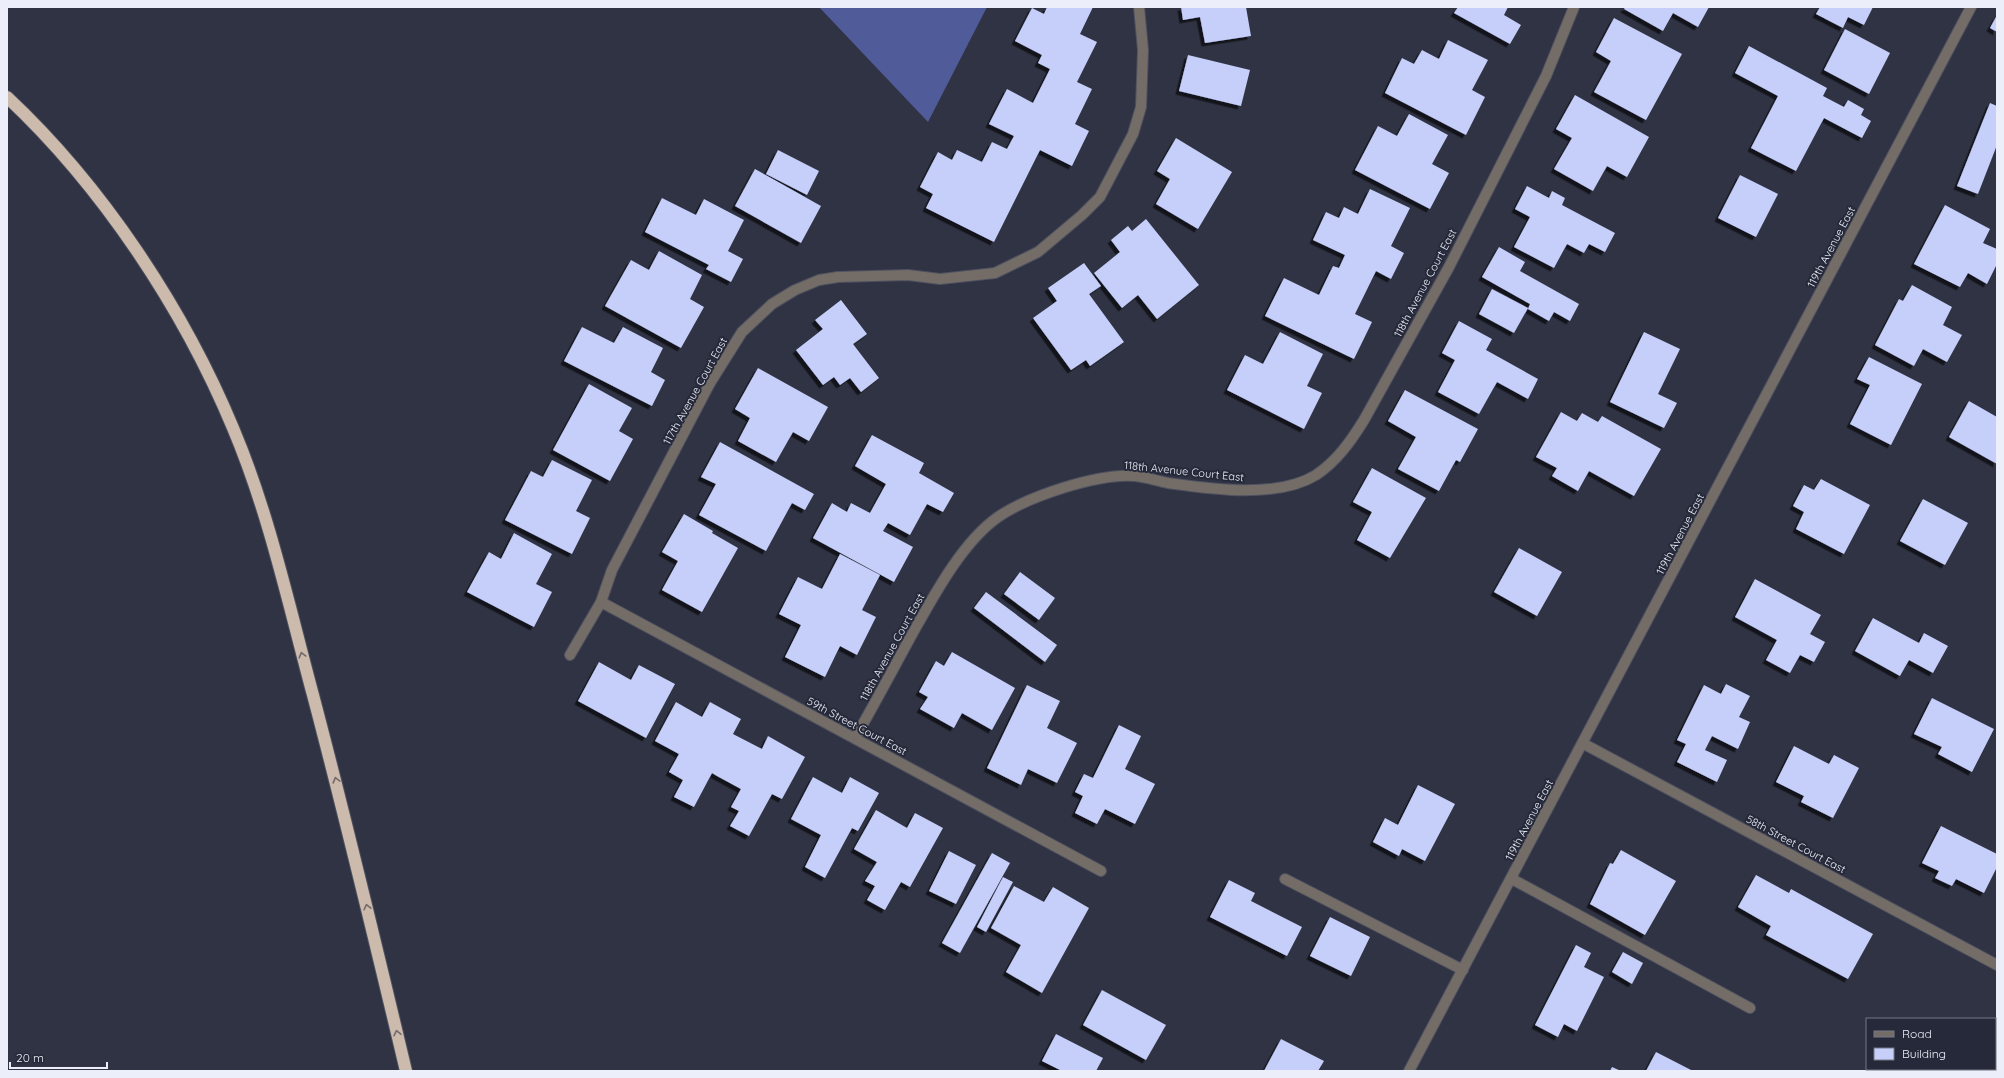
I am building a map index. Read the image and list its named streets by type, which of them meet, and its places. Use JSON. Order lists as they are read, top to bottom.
{
  "streets": {
    "street": [
      "119th Avenue East",
      "118th Avenue Court East",
      "117th Avenue Court East",
      "59th Street Court East",
      "58th Street Court East"
    ]
  },
  "crossings": [
    ["119th Avenue East", "58th Street Court East"],
    ["118th Avenue Court East", "59th Street Court East"],
    ["117th Avenue Court East", "59th Street Court East"]
  ],
  "legend": ["Road", "Building"],
  "scale_bar": "20 m"
}
